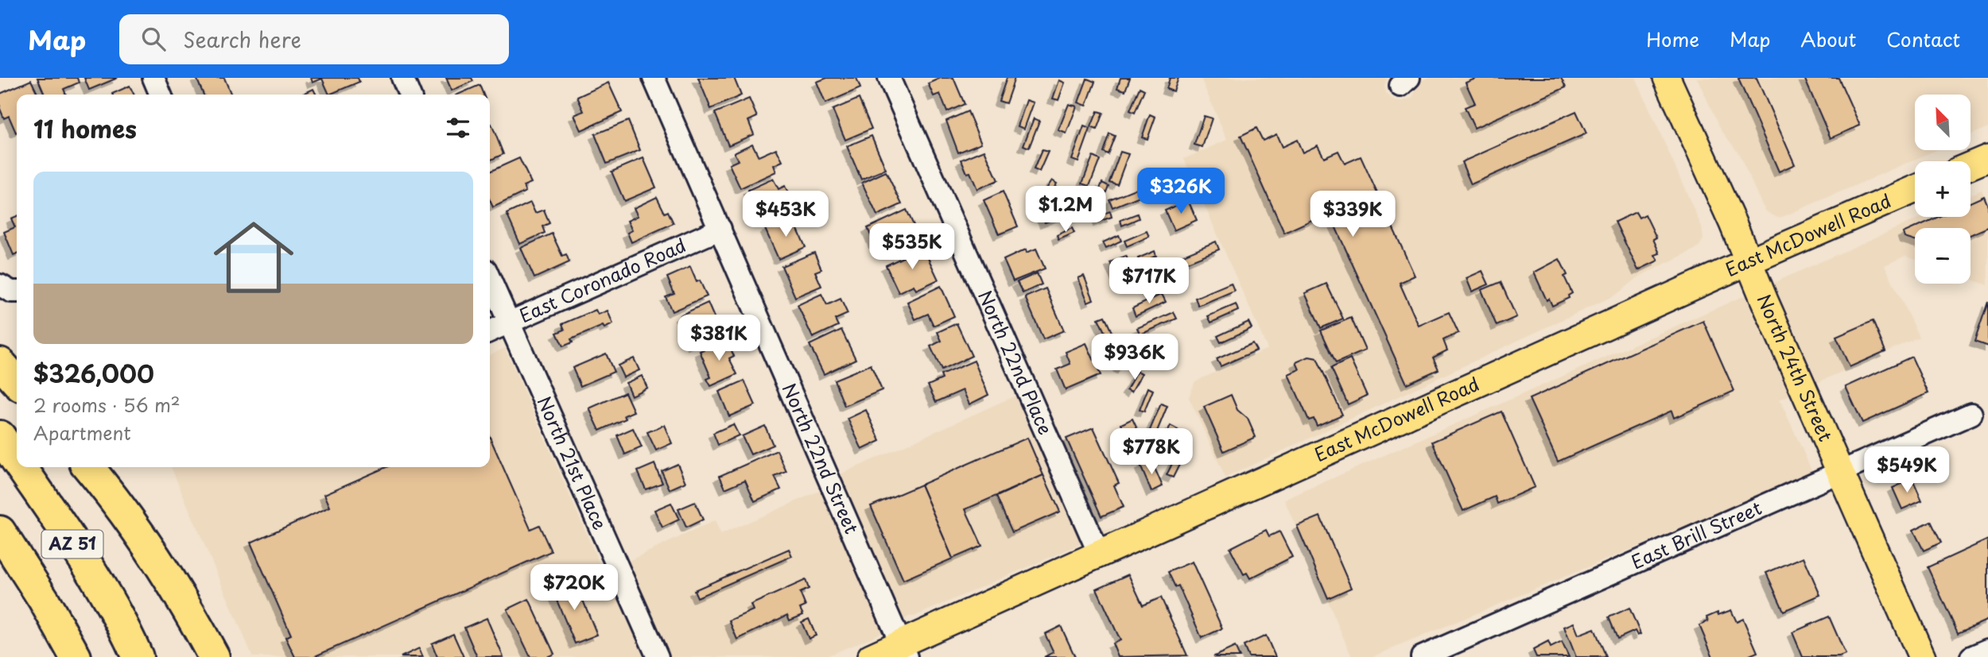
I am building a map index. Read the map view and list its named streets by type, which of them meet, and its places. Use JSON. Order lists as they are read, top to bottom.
{
  "streets": {
    "highway": ["AZ 51"],
    "main road": ["East McDowell Road", "North 24th Street"],
    "street": [
      "East Coronado Road",
      "North 22nd Place",
      "North 22nd Street",
      "North 21st Place",
      "East Brill Street"
    ]
  },
  "crossings": [
    ["East McDowell Road", "North 22nd Place"],
    ["East McDowell Road", "North 24th Street"],
    ["East McDowell Road", "North 22nd Street"],
    ["East Coronado Road", "North 22nd Street"],
    ["East Coronado Road", "North 21st Place"],
    ["North 24th Street", "East Brill Street"]
  ],
  "north": "top left",
  "page": {
    "header": "Map",
    "search": "Search here",
    "nav": [
      "Home",
      "Map",
      "About",
      "Contact"
    ],
    "map_buttons": ["+", "−"],
    "heading": "11 homes",
    "list": [
      {
        "name": "$326,000",
        "note": "2 rooms · 56 m² · Apartment"
      }
    ],
    "price": [
      "$326K",
      "$1.2M",
      "$453K",
      "$339K",
      "$535K",
      "$717K",
      "$381K",
      "$936K",
      "$778K",
      "$549K",
      "$720K"
    ]
  }
}
